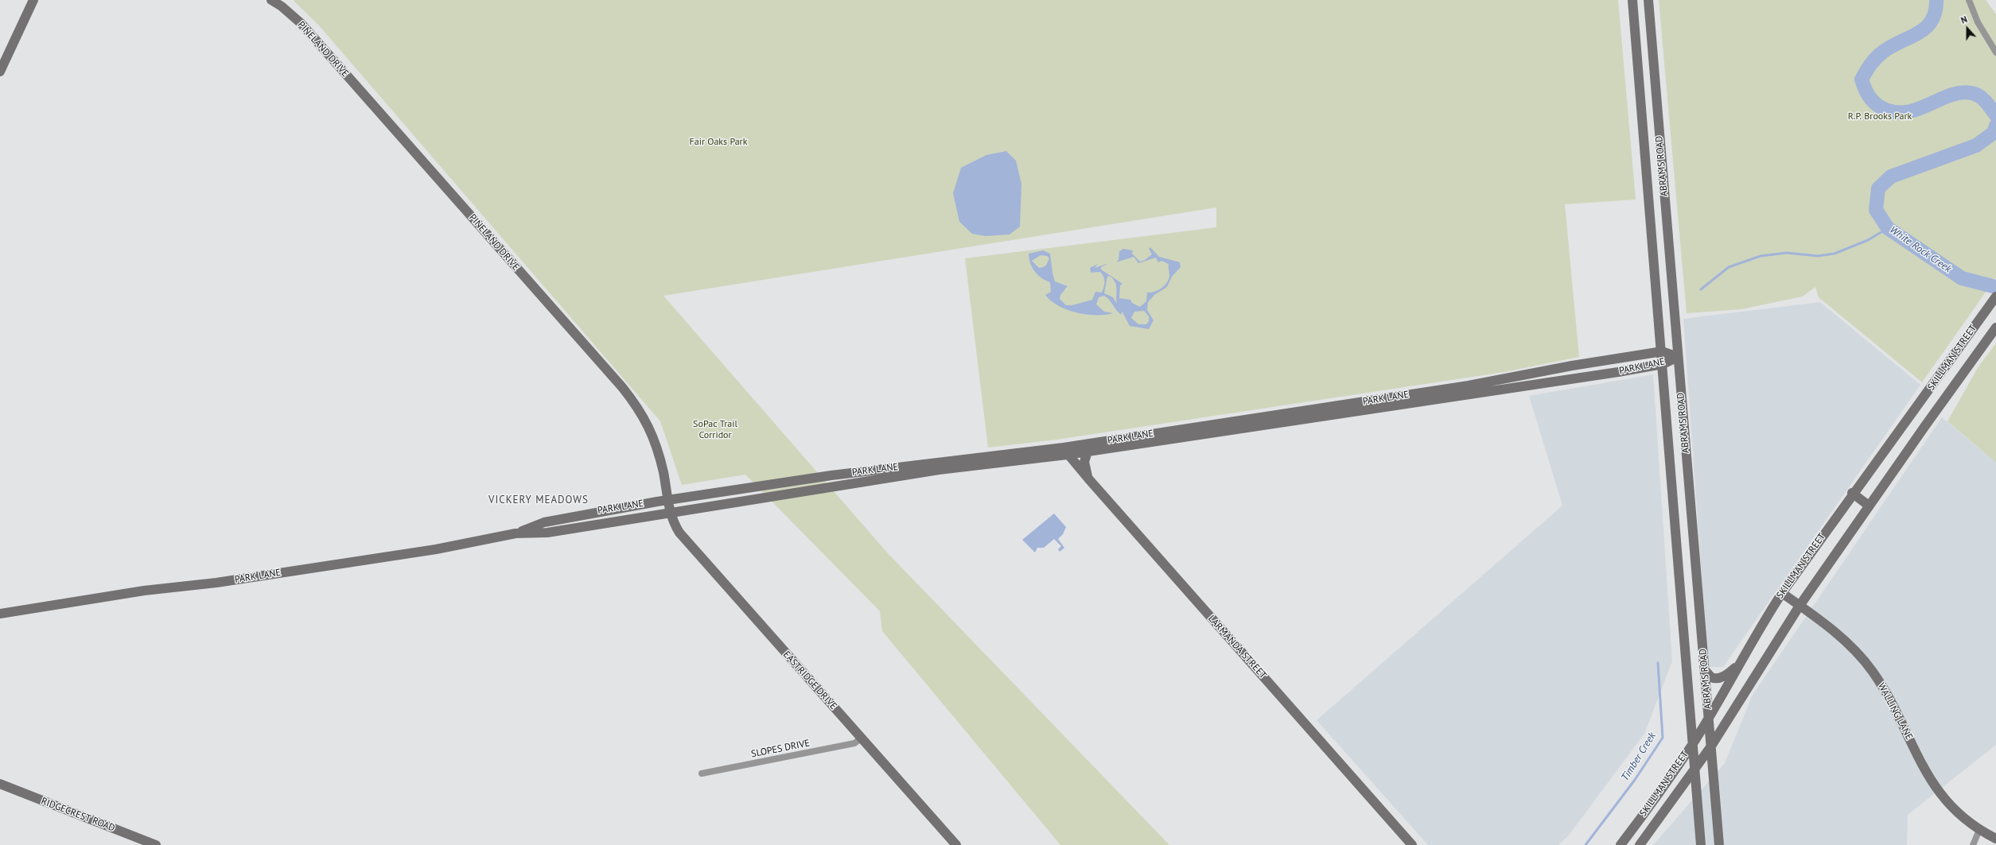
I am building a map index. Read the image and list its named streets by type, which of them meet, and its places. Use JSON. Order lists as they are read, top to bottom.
{
  "streets": {
    "main road": [
      "PINELAND DRIVE",
      "ABRAMS ROAD",
      "SKILLMAN STREET",
      "PARK LANE",
      "LARMANDA STREET",
      "EASTRIDGE DRIVE",
      "WALLING LANE",
      "RIDGECREST ROAD"
    ],
    "street": ["SLOPES DRIVE"]
  },
  "crossings": [
    ["PINELAND DRIVE", "PARK LANE"],
    ["PINELAND DRIVE", "EASTRIDGE DRIVE"],
    ["ABRAMS ROAD", "SKILLMAN STREET"],
    ["ABRAMS ROAD", "PARK LANE"],
    ["SKILLMAN STREET", "WALLING LANE"],
    ["PARK LANE", "LARMANDA STREET"],
    ["PARK LANE", "EASTRIDGE DRIVE"],
    ["EASTRIDGE DRIVE", "SLOPES DRIVE"]
  ],
  "districts": ["VICKERY MEADOWS"],
  "water": ["White Rock Creek", "Timber Creek"],
  "parks": ["R.P. Brooks Park", "Fair Oaks Park", "SoPac Trail Corridor"],
  "north": "top"
}
